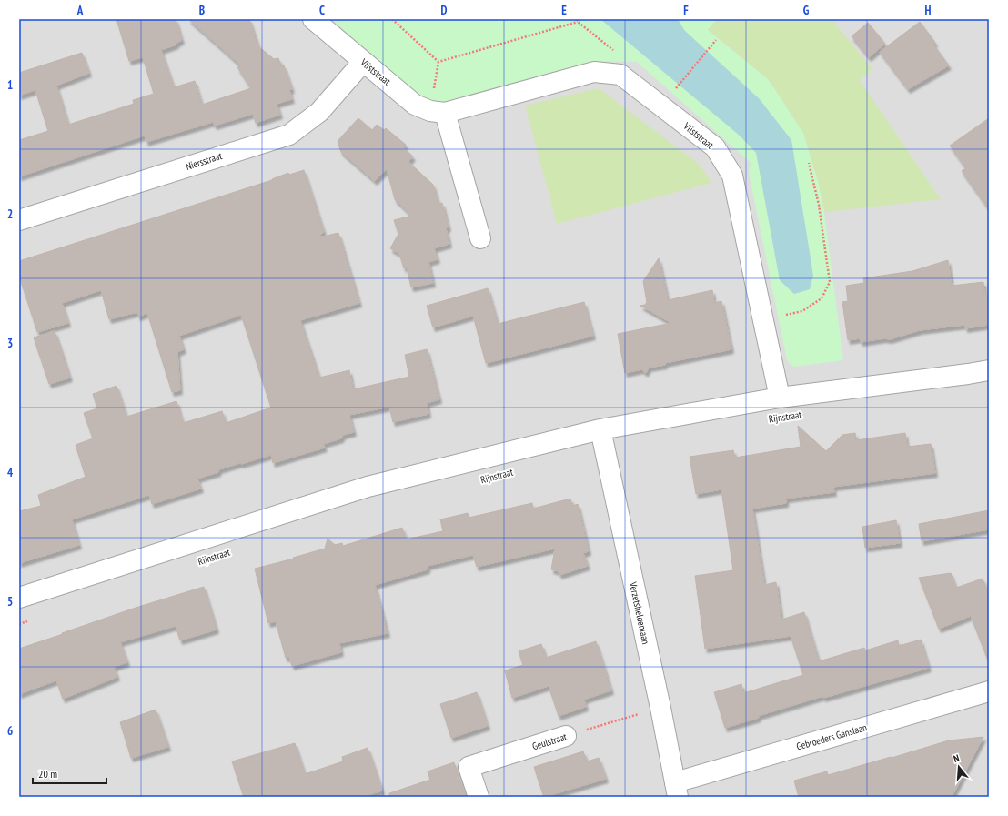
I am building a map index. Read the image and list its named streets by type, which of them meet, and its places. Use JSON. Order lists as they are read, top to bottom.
{
  "streets": {
    "street": [
      "Vliststraat",
      "Niersstraat",
      "Rijnstraat",
      "Verzetsheldenlaan",
      "Gebroeders Ganslaan",
      "Geulstraat"
    ]
  },
  "crossings": [
    ["Vliststraat", "Niersstraat"],
    ["Vliststraat", "Rijnstraat"],
    ["Rijnstraat", "Verzetsheldenlaan"],
    ["Verzetsheldenlaan", "Gebroeders Ganslaan"],
    ["Verzetsheldenlaan", "Geulstraat"]
  ],
  "scale_bar": "20 m",
  "north": "top",
  "grid": {
    "columns": [
      "A",
      "B",
      "C",
      "D",
      "E",
      "F",
      "G",
      "H"
    ],
    "rows": [
      "1",
      "2",
      "3",
      "4",
      "5",
      "6"
    ]
  }
}
